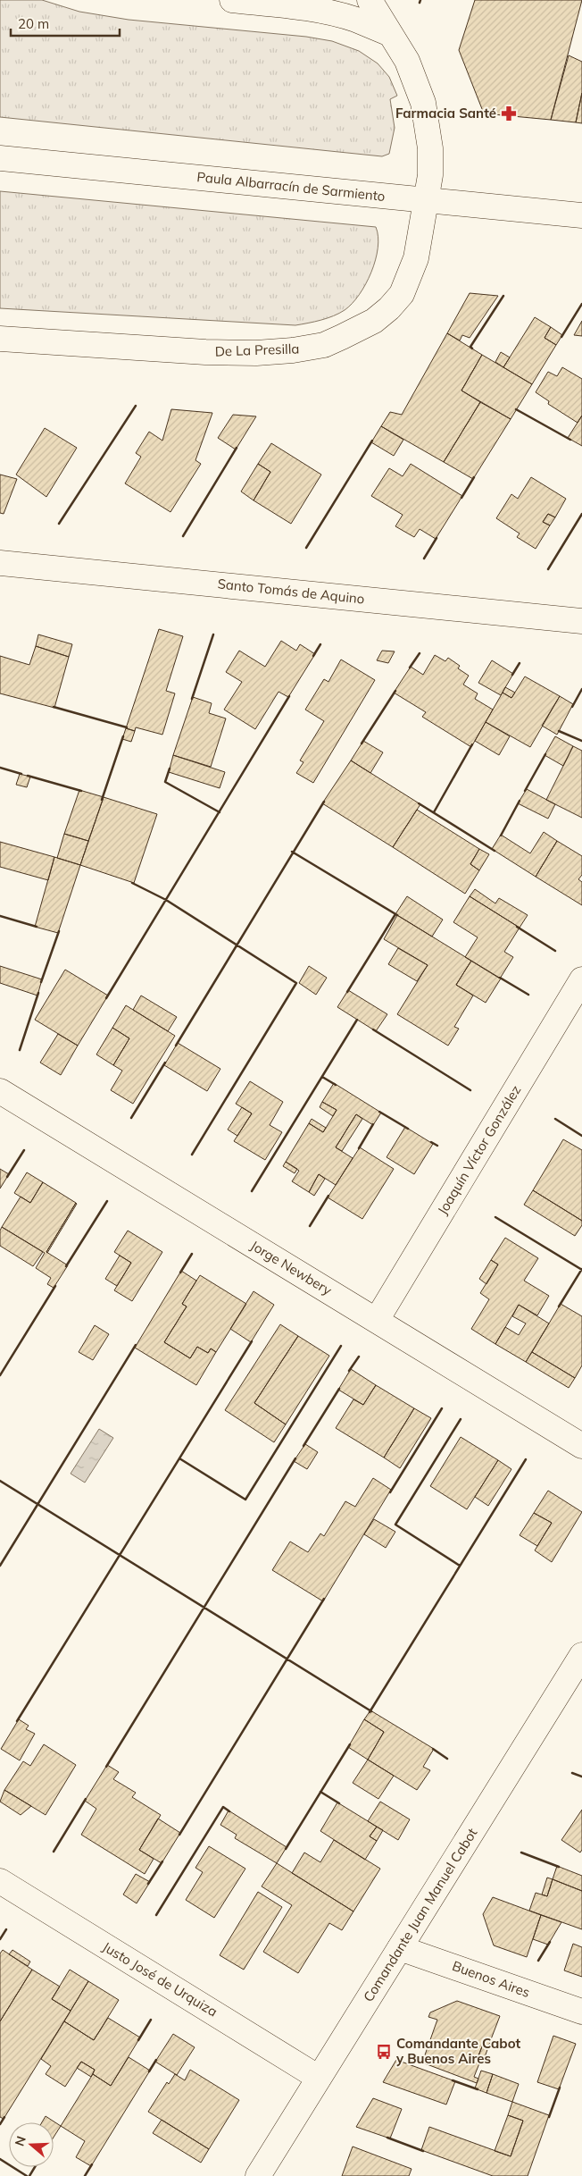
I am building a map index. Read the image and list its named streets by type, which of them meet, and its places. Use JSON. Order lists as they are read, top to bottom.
{
  "streets": {
    "street": [
      "Paula Albarracín de Sarmiento",
      "De La Presilla",
      "Santo Tomás de Aquino",
      "Joaquín Víctor González",
      "Jorge Newbery",
      "Comandante Juan Manuel Cabot",
      "Justo José de Urquiza",
      "Buenos Aires"
    ]
  },
  "crossings": [
    ["Paula Albarracín de Sarmiento", "De La Presilla"],
    ["Joaquín Víctor González", "Jorge Newbery"],
    ["Comandante Juan Manuel Cabot", "Justo José de Urquiza"],
    ["Comandante Juan Manuel Cabot", "Buenos Aires"]
  ],
  "places": {
    "pharmacy": ["Farmacia Santé"],
    "bus stop": ["Comandante Cabot y Buenos Aires"]
  },
  "scale_bar": "20 m",
  "north": "left"
}
